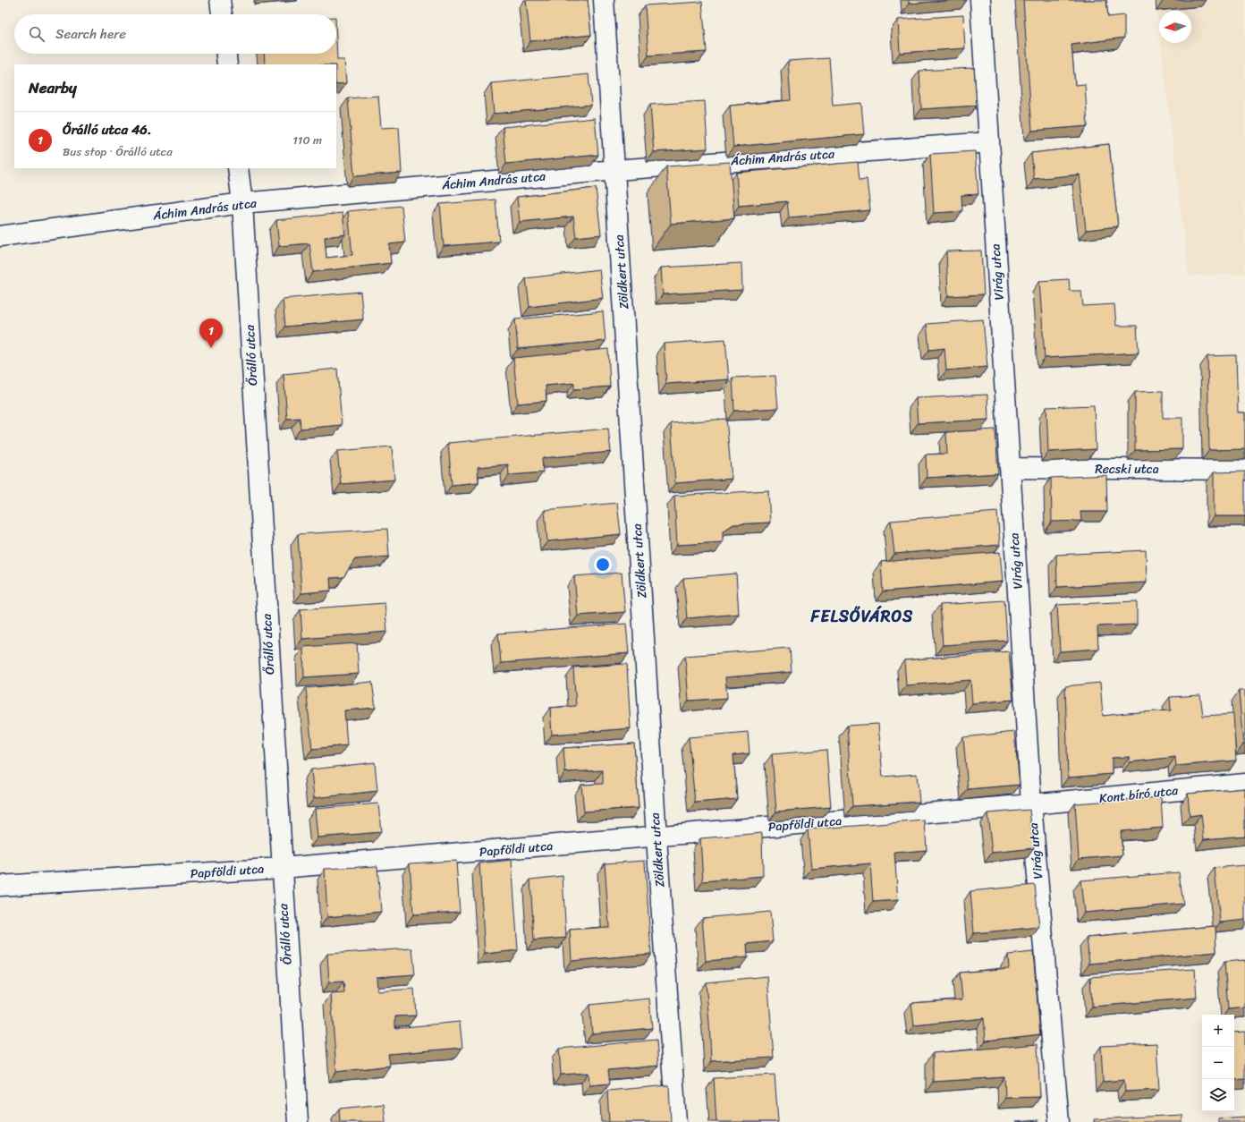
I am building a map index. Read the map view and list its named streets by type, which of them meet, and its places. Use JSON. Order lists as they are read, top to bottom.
{
  "streets": {
    "street": [
      "Áchim András utca",
      "Zöldkert utca",
      "Virág utca",
      "Őrálló utca",
      "Recski utca",
      "Kont bíró utca",
      "Papföldi utca"
    ]
  },
  "crossings": [
    ["Áchim András utca", "Zöldkert utca"],
    ["Áchim András utca", "Virág utca"],
    ["Áchim András utca", "Őrálló utca"],
    ["Zöldkert utca", "Papföldi utca"],
    ["Virág utca", "Recski utca"],
    ["Virág utca", "Kont bíró utca"],
    ["Virág utca", "Papföldi utca"],
    ["Őrálló utca", "Papföldi utca"],
    ["Kont bíró utca", "Papföldi utca"]
  ],
  "districts": ["FELSŐVÁROS"],
  "north": "left",
  "page": {
    "search": "Search here",
    "heading": "Nearby",
    "list": [
      {
        "mark": "1",
        "name": "Őrálló utca 46.",
        "note": "Bus stop · Őrálló utca",
        "value": "110 m"
      }
    ],
    "pins": "1",
    "map_buttons": ["+", "−"]
  }
}
